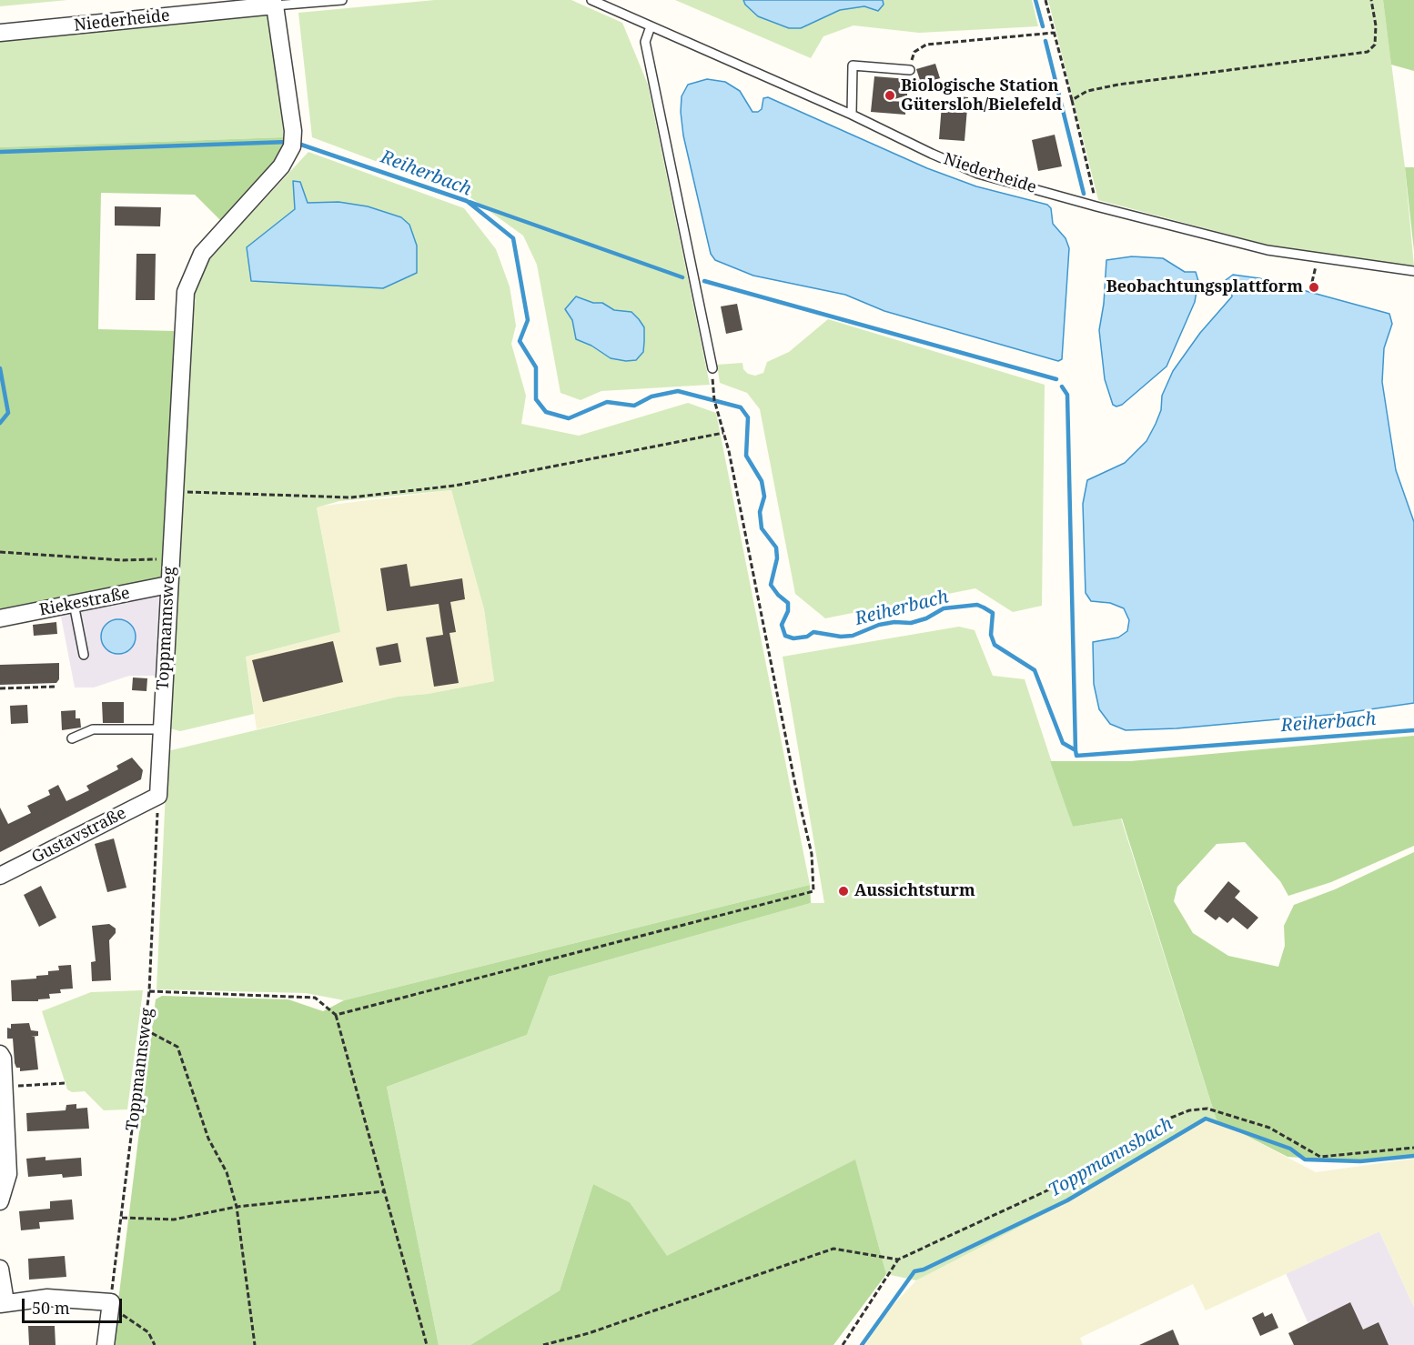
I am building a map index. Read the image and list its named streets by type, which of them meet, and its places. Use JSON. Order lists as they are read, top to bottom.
{
  "streets": {
    "street": [
      "Niederheide",
      "Riekestraße",
      "Toppmannsweg",
      "Gustavstraße"
    ]
  },
  "crossings": [
    ["Niederheide", "Toppmannsweg"],
    ["Riekestraße", "Toppmannsweg"],
    ["Toppmannsweg", "Gustavstraße"]
  ],
  "water": ["Reiherbach", "Toppmannsbach"],
  "places": ["Biologische Station Gütersloh/Bielefeld", "Beobachtungsplattform", "Aussichtsturm"],
  "scale_bar": "50 m"
}
